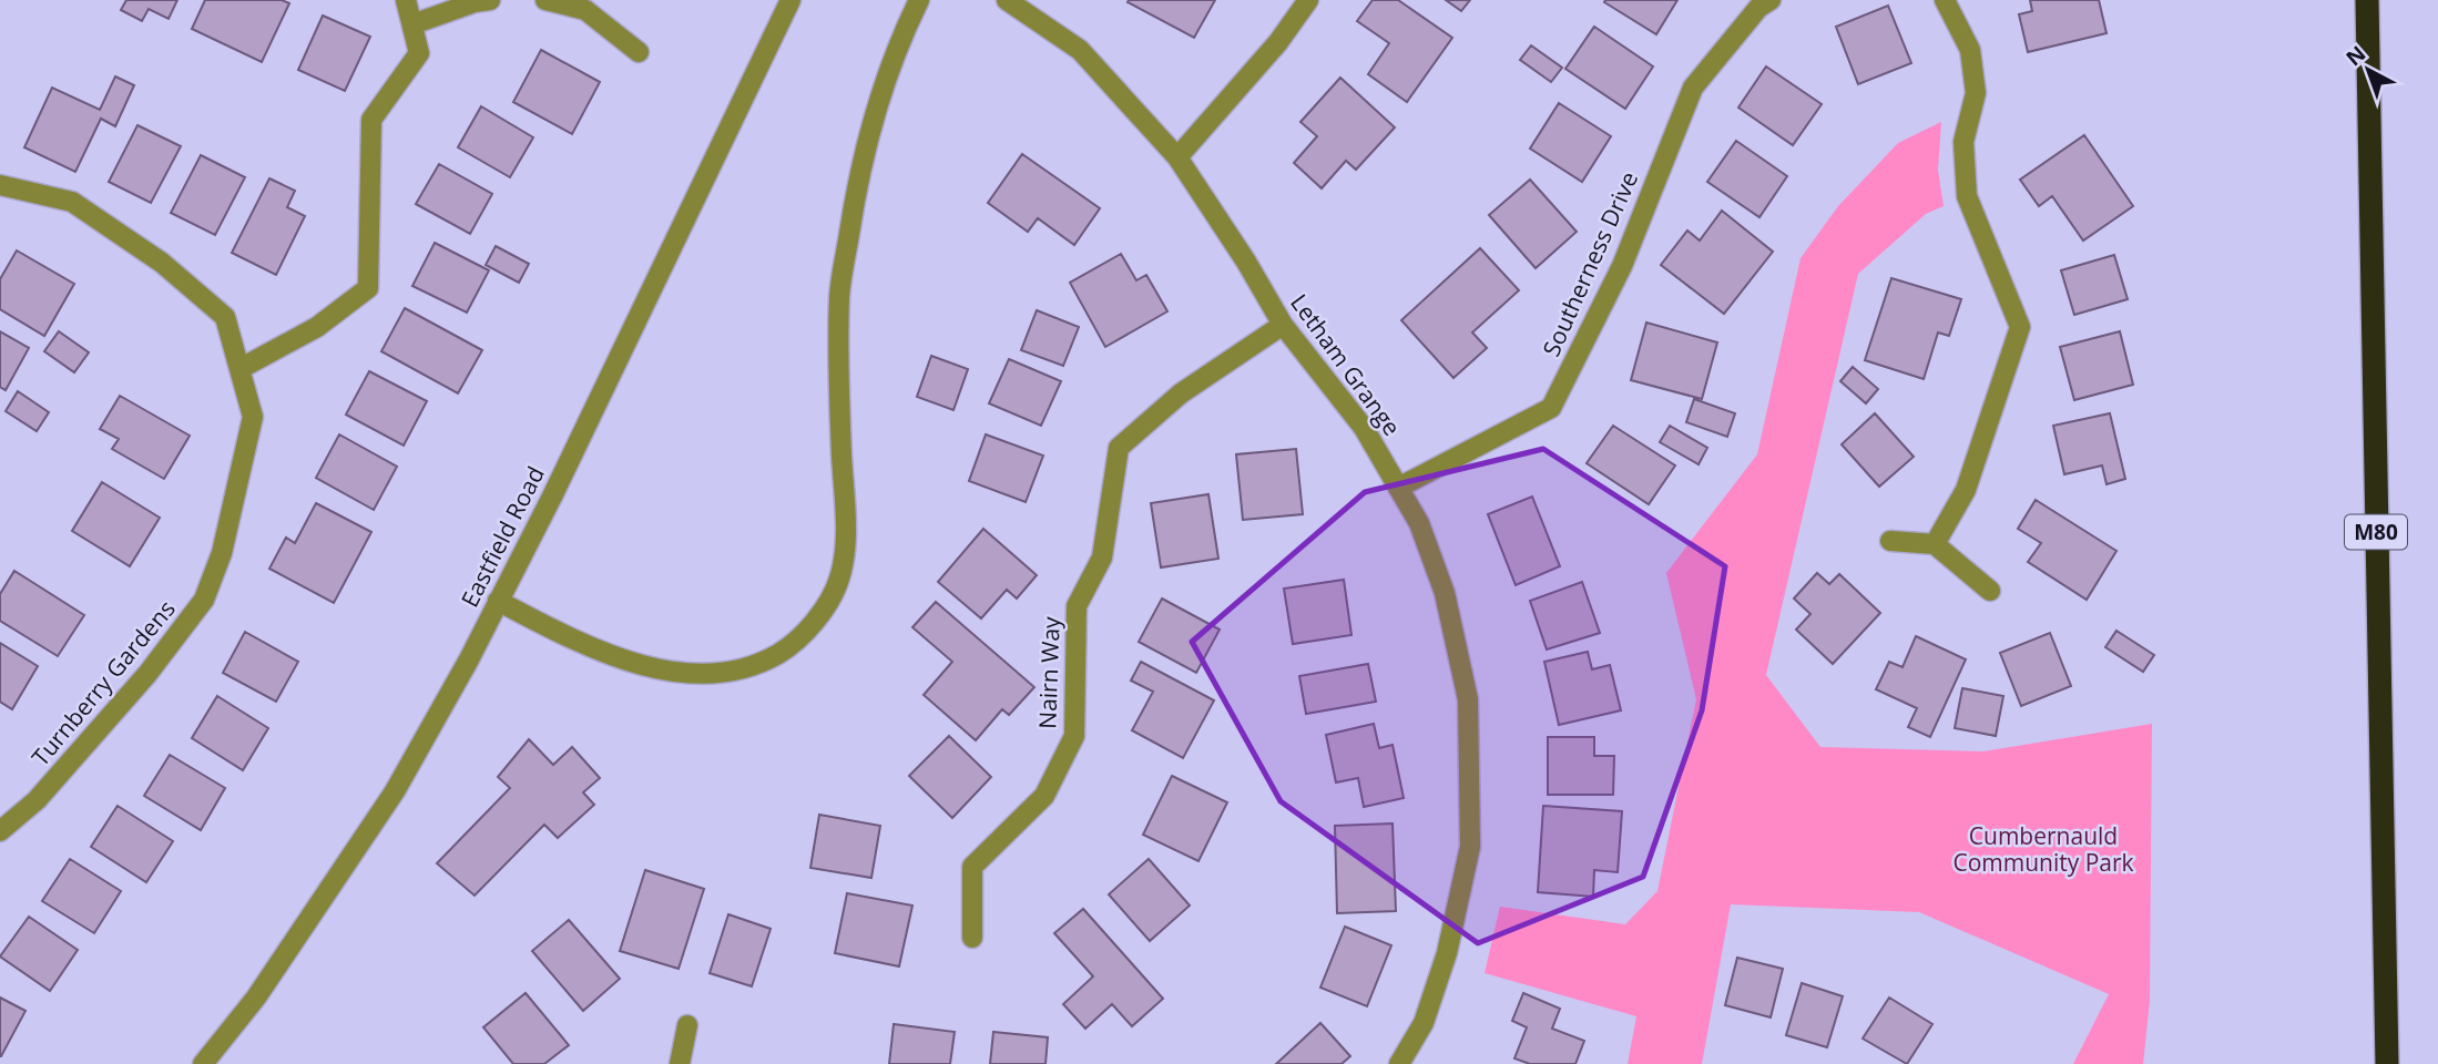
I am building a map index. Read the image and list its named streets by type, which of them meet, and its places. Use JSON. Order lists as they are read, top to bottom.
{
  "streets": {
    "highway": ["M80"],
    "street": [
      "Southerness Drive",
      "Letham Grange",
      "Eastfield Road",
      "Nairn Way",
      "Turnberry Gardens"
    ]
  },
  "crossings": [
    ["Southerness Drive", "Letham Grange"],
    ["Letham Grange", "Nairn Way"]
  ],
  "parks": ["Cumbernauld Community Park"],
  "north": "top left"
}
